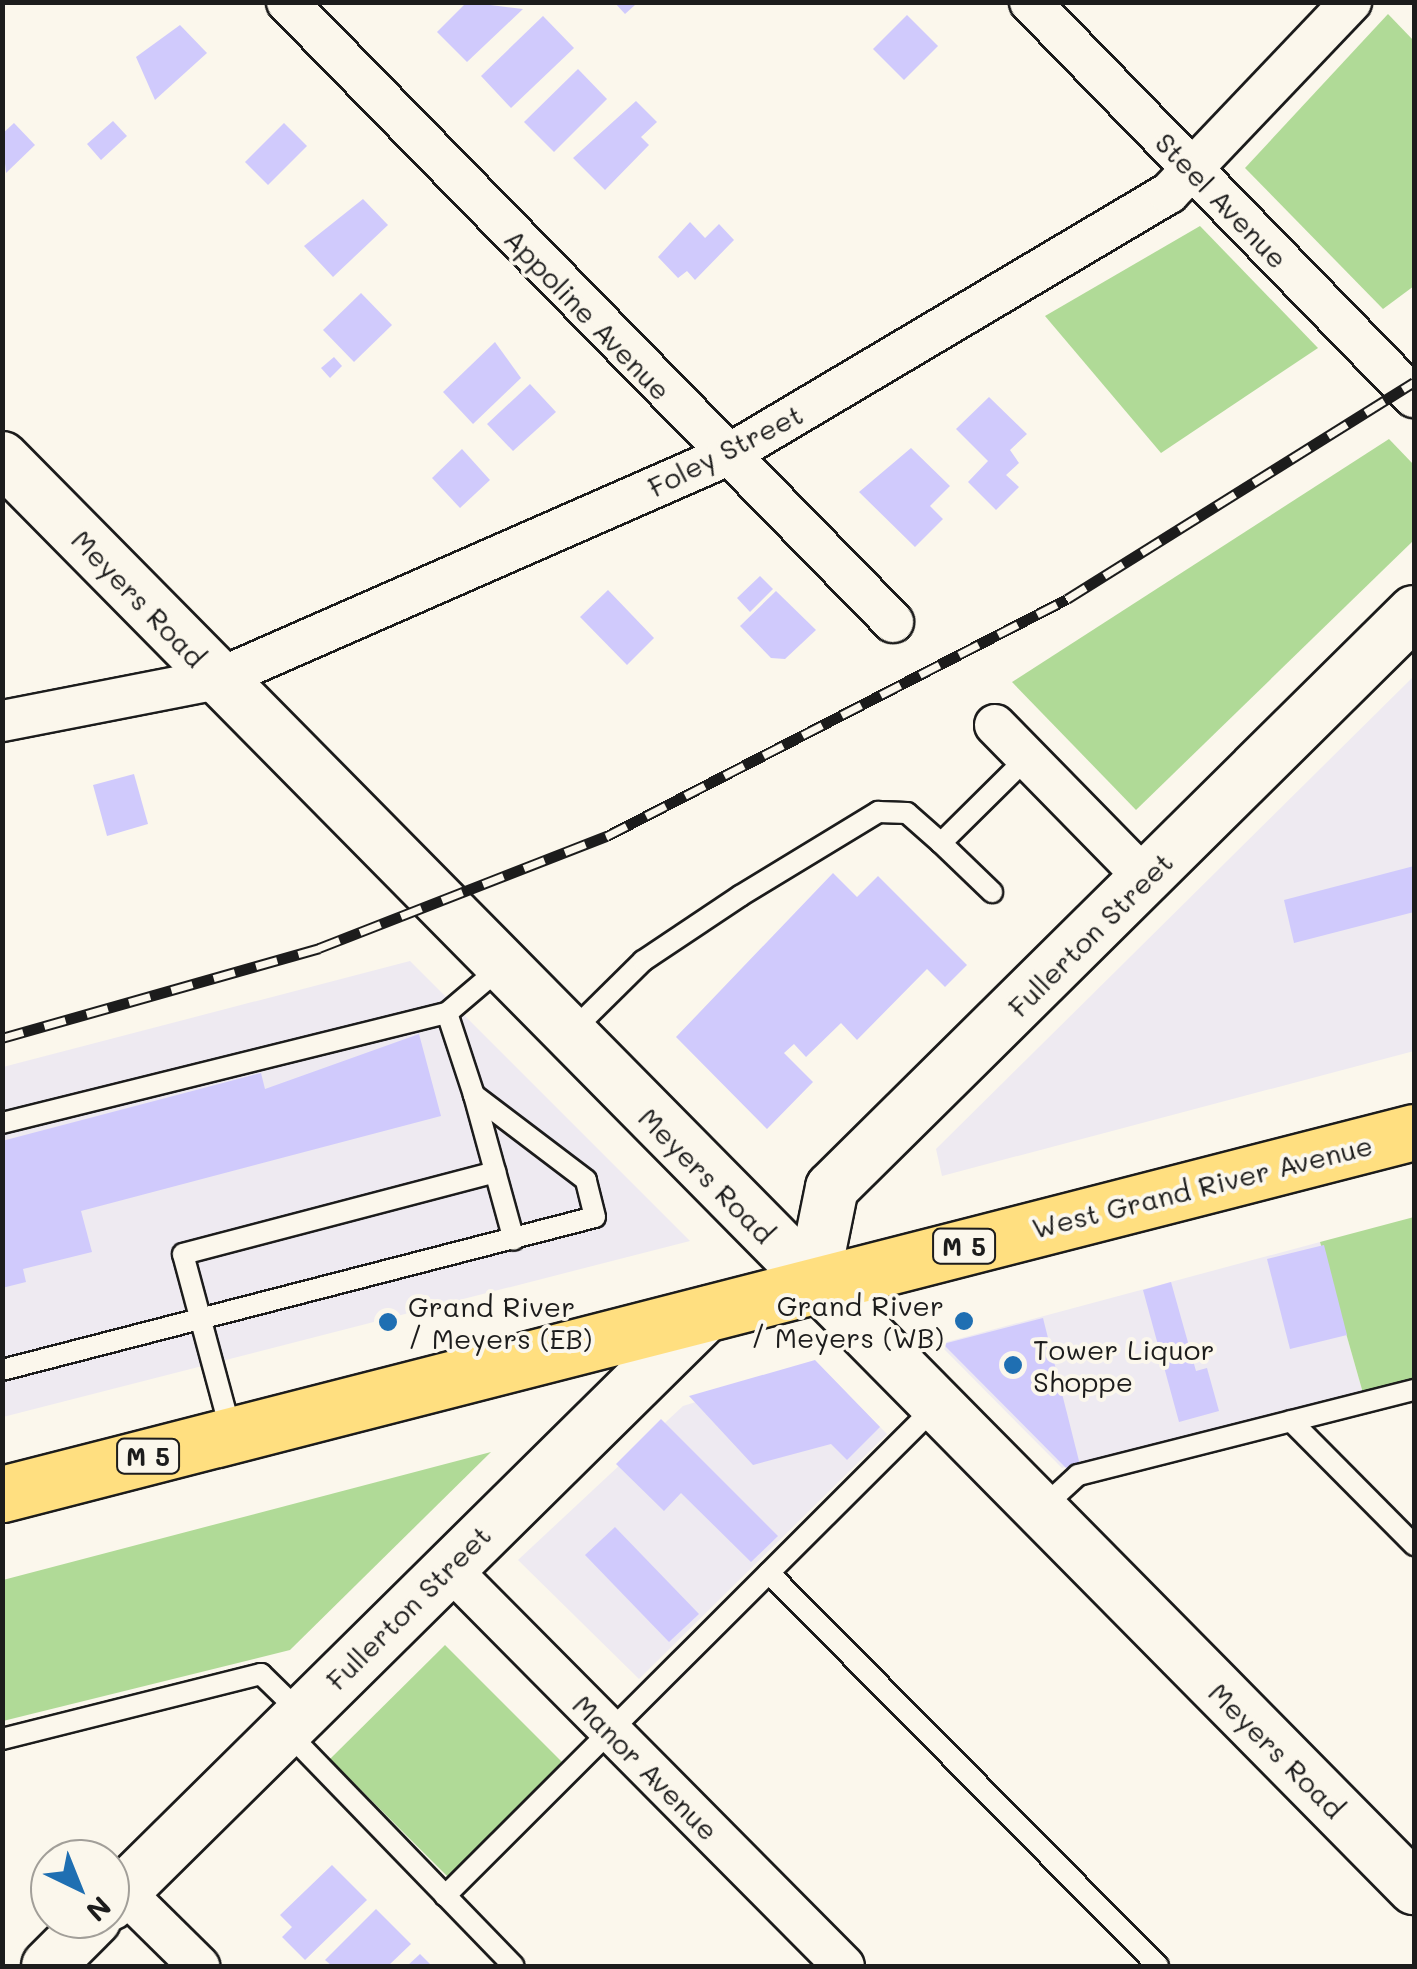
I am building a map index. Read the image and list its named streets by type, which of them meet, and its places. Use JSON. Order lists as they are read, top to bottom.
{
  "streets": {
    "main road": ["West Grand River Avenue", "M 5"],
    "street": [
      "Steel Avenue",
      "Appoline Avenue",
      "Foley Street",
      "Meyers Road",
      "Fullerton Street",
      "Manor Avenue"
    ]
  },
  "crossings": [
    ["Steel Avenue", "Foley Street"],
    ["Appoline Avenue", "Foley Street"],
    ["Foley Street", "Meyers Road"],
    ["Meyers Road", "Fullerton Street"],
    ["Meyers Road", "West Grand River Avenue"],
    ["Fullerton Street", "West Grand River Avenue"],
    ["Fullerton Street", "Manor Avenue"]
  ],
  "places": ["Grand River / Meyers (WB)", "Grand River / Meyers (EB)", "Tower Liquor Shoppe"],
  "north": "bottom right"
}
